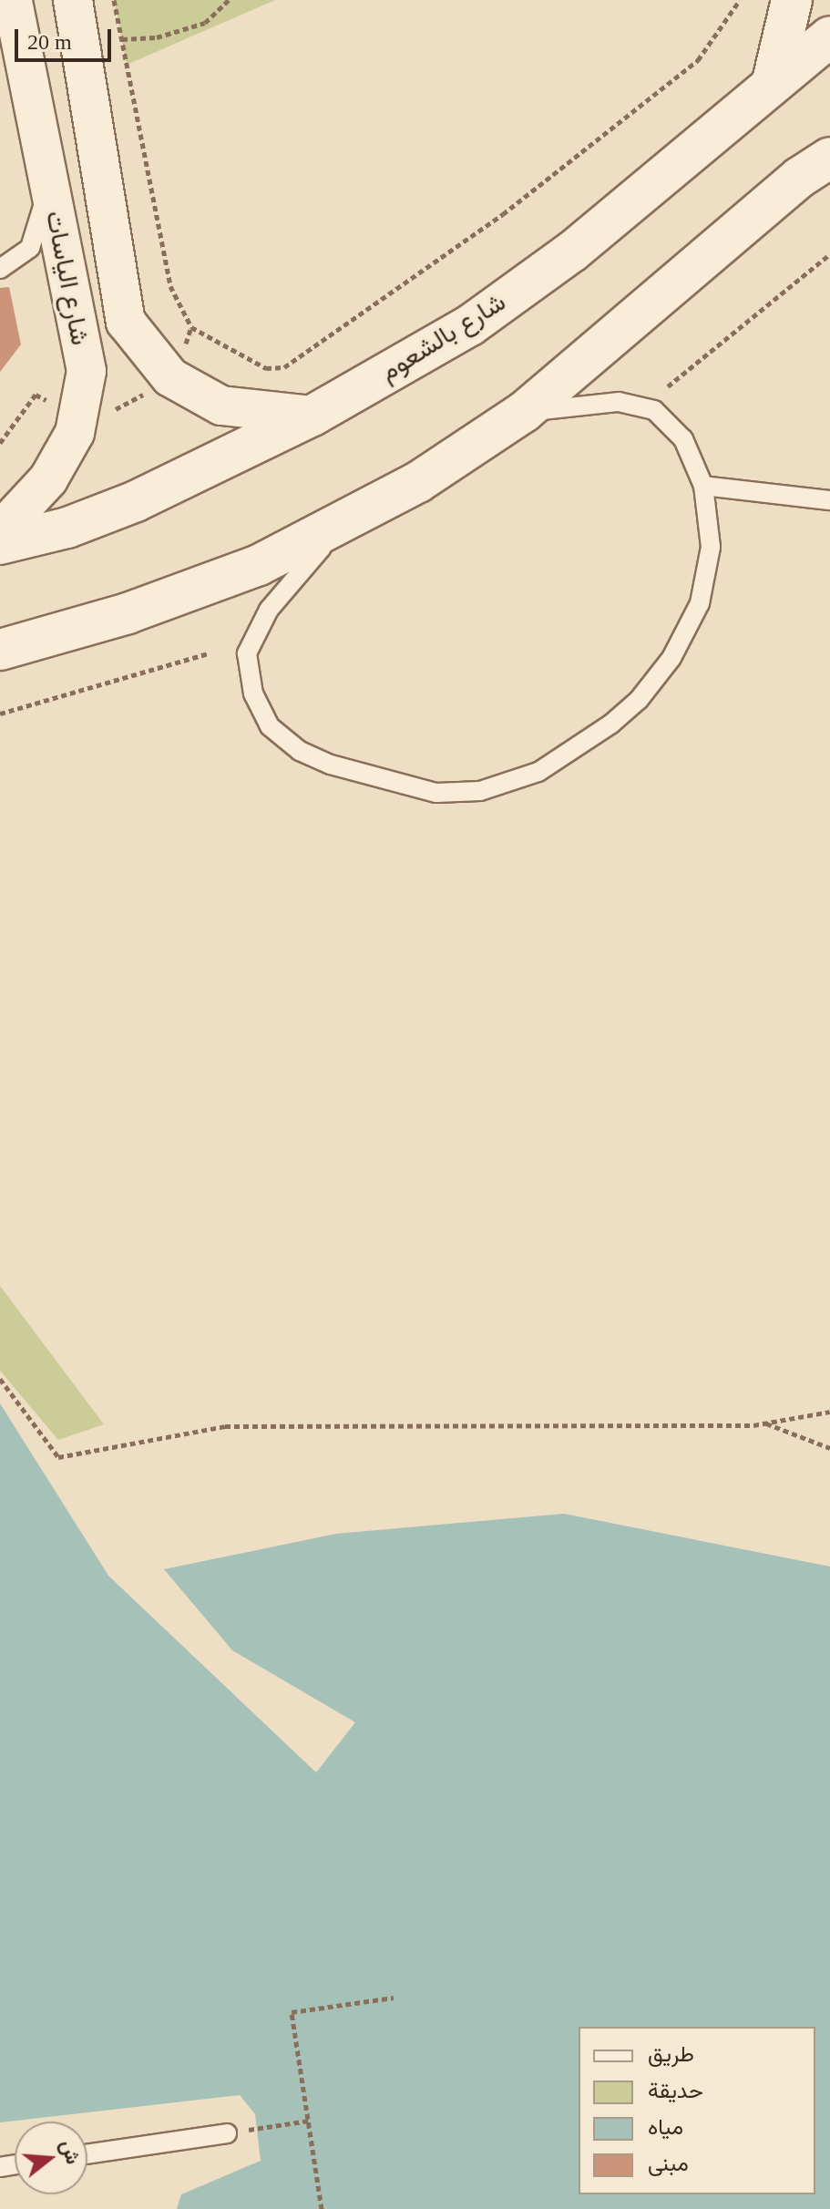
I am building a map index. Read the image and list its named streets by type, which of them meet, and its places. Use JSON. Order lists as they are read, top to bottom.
{
  "streets": {
    "main road": ["شارع بالشعوم"],
    "street": ["شارع الياسات"]
  },
  "crossings": [
    ["شارع الياسات", "شارع بالشعوم"]
  ],
  "legend": [
    "طريق",
    "حديقة",
    "مياه",
    "مبنى"
  ],
  "scale_bar": "20 m",
  "north": "right"
}
